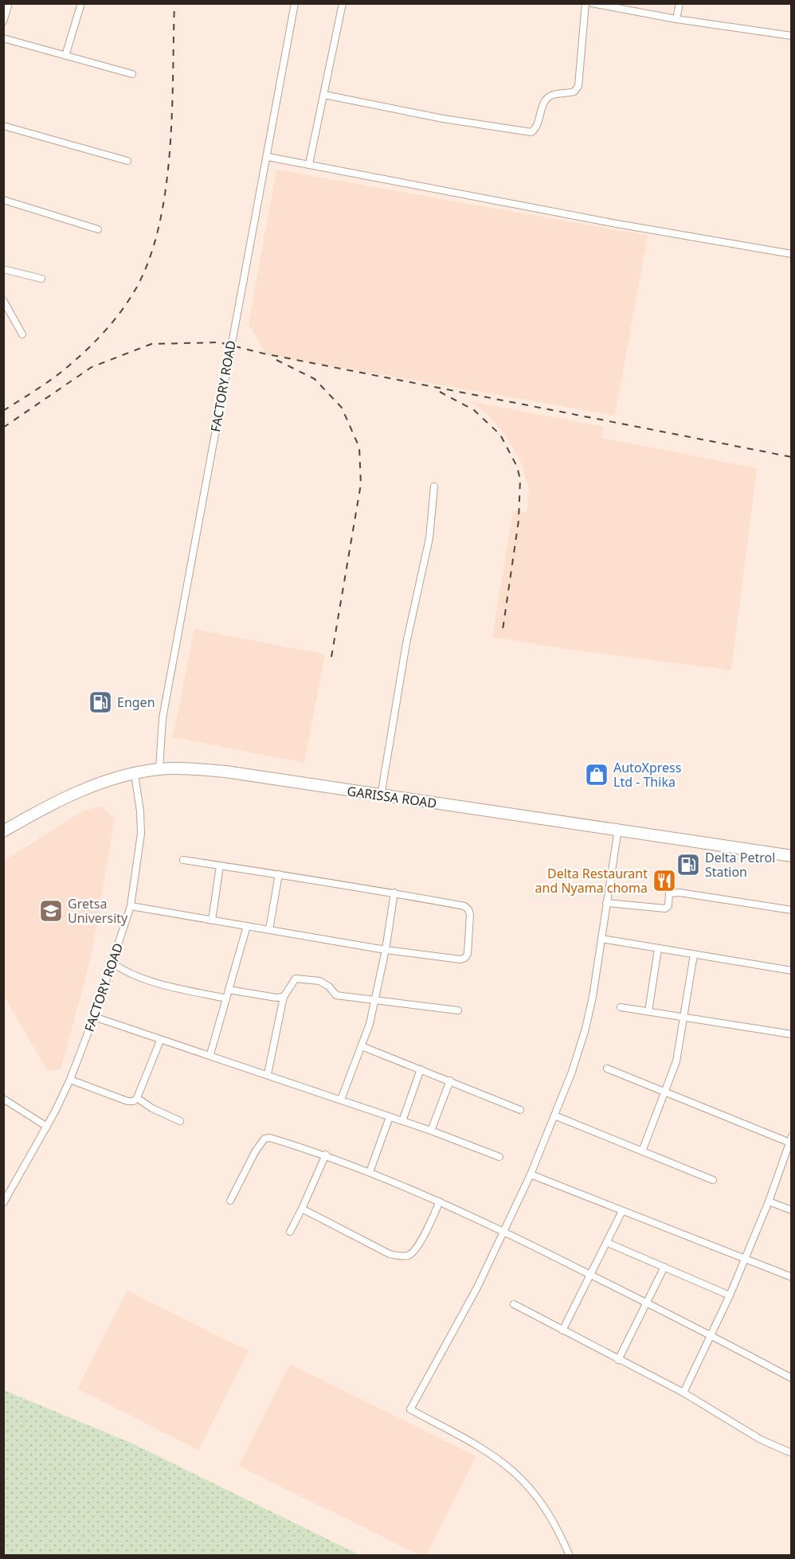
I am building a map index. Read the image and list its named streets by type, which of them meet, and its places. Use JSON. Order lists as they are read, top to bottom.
{
  "streets": {
    "highway": ["GARISSA ROAD"],
    "street": ["FACTORY ROAD"]
  },
  "crossings": [
    ["FACTORY ROAD", "GARISSA ROAD"]
  ],
  "places": {
    "fuel station": ["Engen", "Delta Petrol Station"],
    "shop": ["AutoXpress Ltd - Thika"],
    "restaurant": ["Delta Restaurant and Nyama choma"],
    "school or university": ["Gretsa University"]
  }
}
